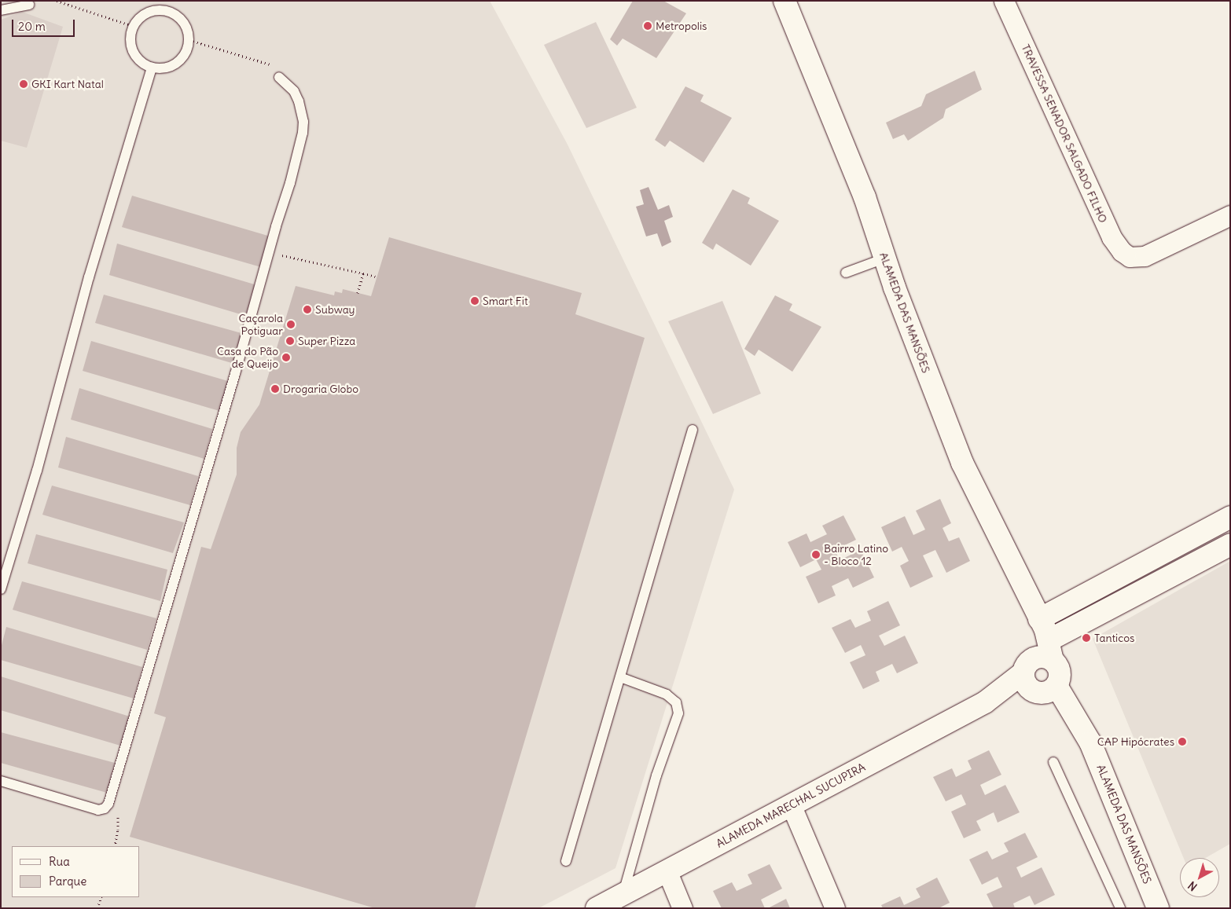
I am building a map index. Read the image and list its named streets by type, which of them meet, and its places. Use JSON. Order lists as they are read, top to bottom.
{
  "streets": {
    "street": ["TRAVESSA SENADOR SALGADO FILHO", "ALAMEDA DAS MANSÕES", "ALAMEDA MARECHAL SUCUPIRA"]
  },
  "crossings": [
    ["ALAMEDA DAS MANSÕES", "ALAMEDA MARECHAL SUCUPIRA"]
  ],
  "places": [
    "Metropolis",
    "GKI Kart Natal",
    "Smart Fit",
    "Subway",
    "Caçarola Potiguar",
    "Super Pizza",
    "Casa do Pão de Queijo",
    "Drogaria Globo",
    "Bairro Latino - Bloco 12",
    "Tanticos",
    "CAP Hipócrates"
  ],
  "legend": ["Rua", "Parque"],
  "scale_bar": "20 m",
  "north": "bottom left"
}
